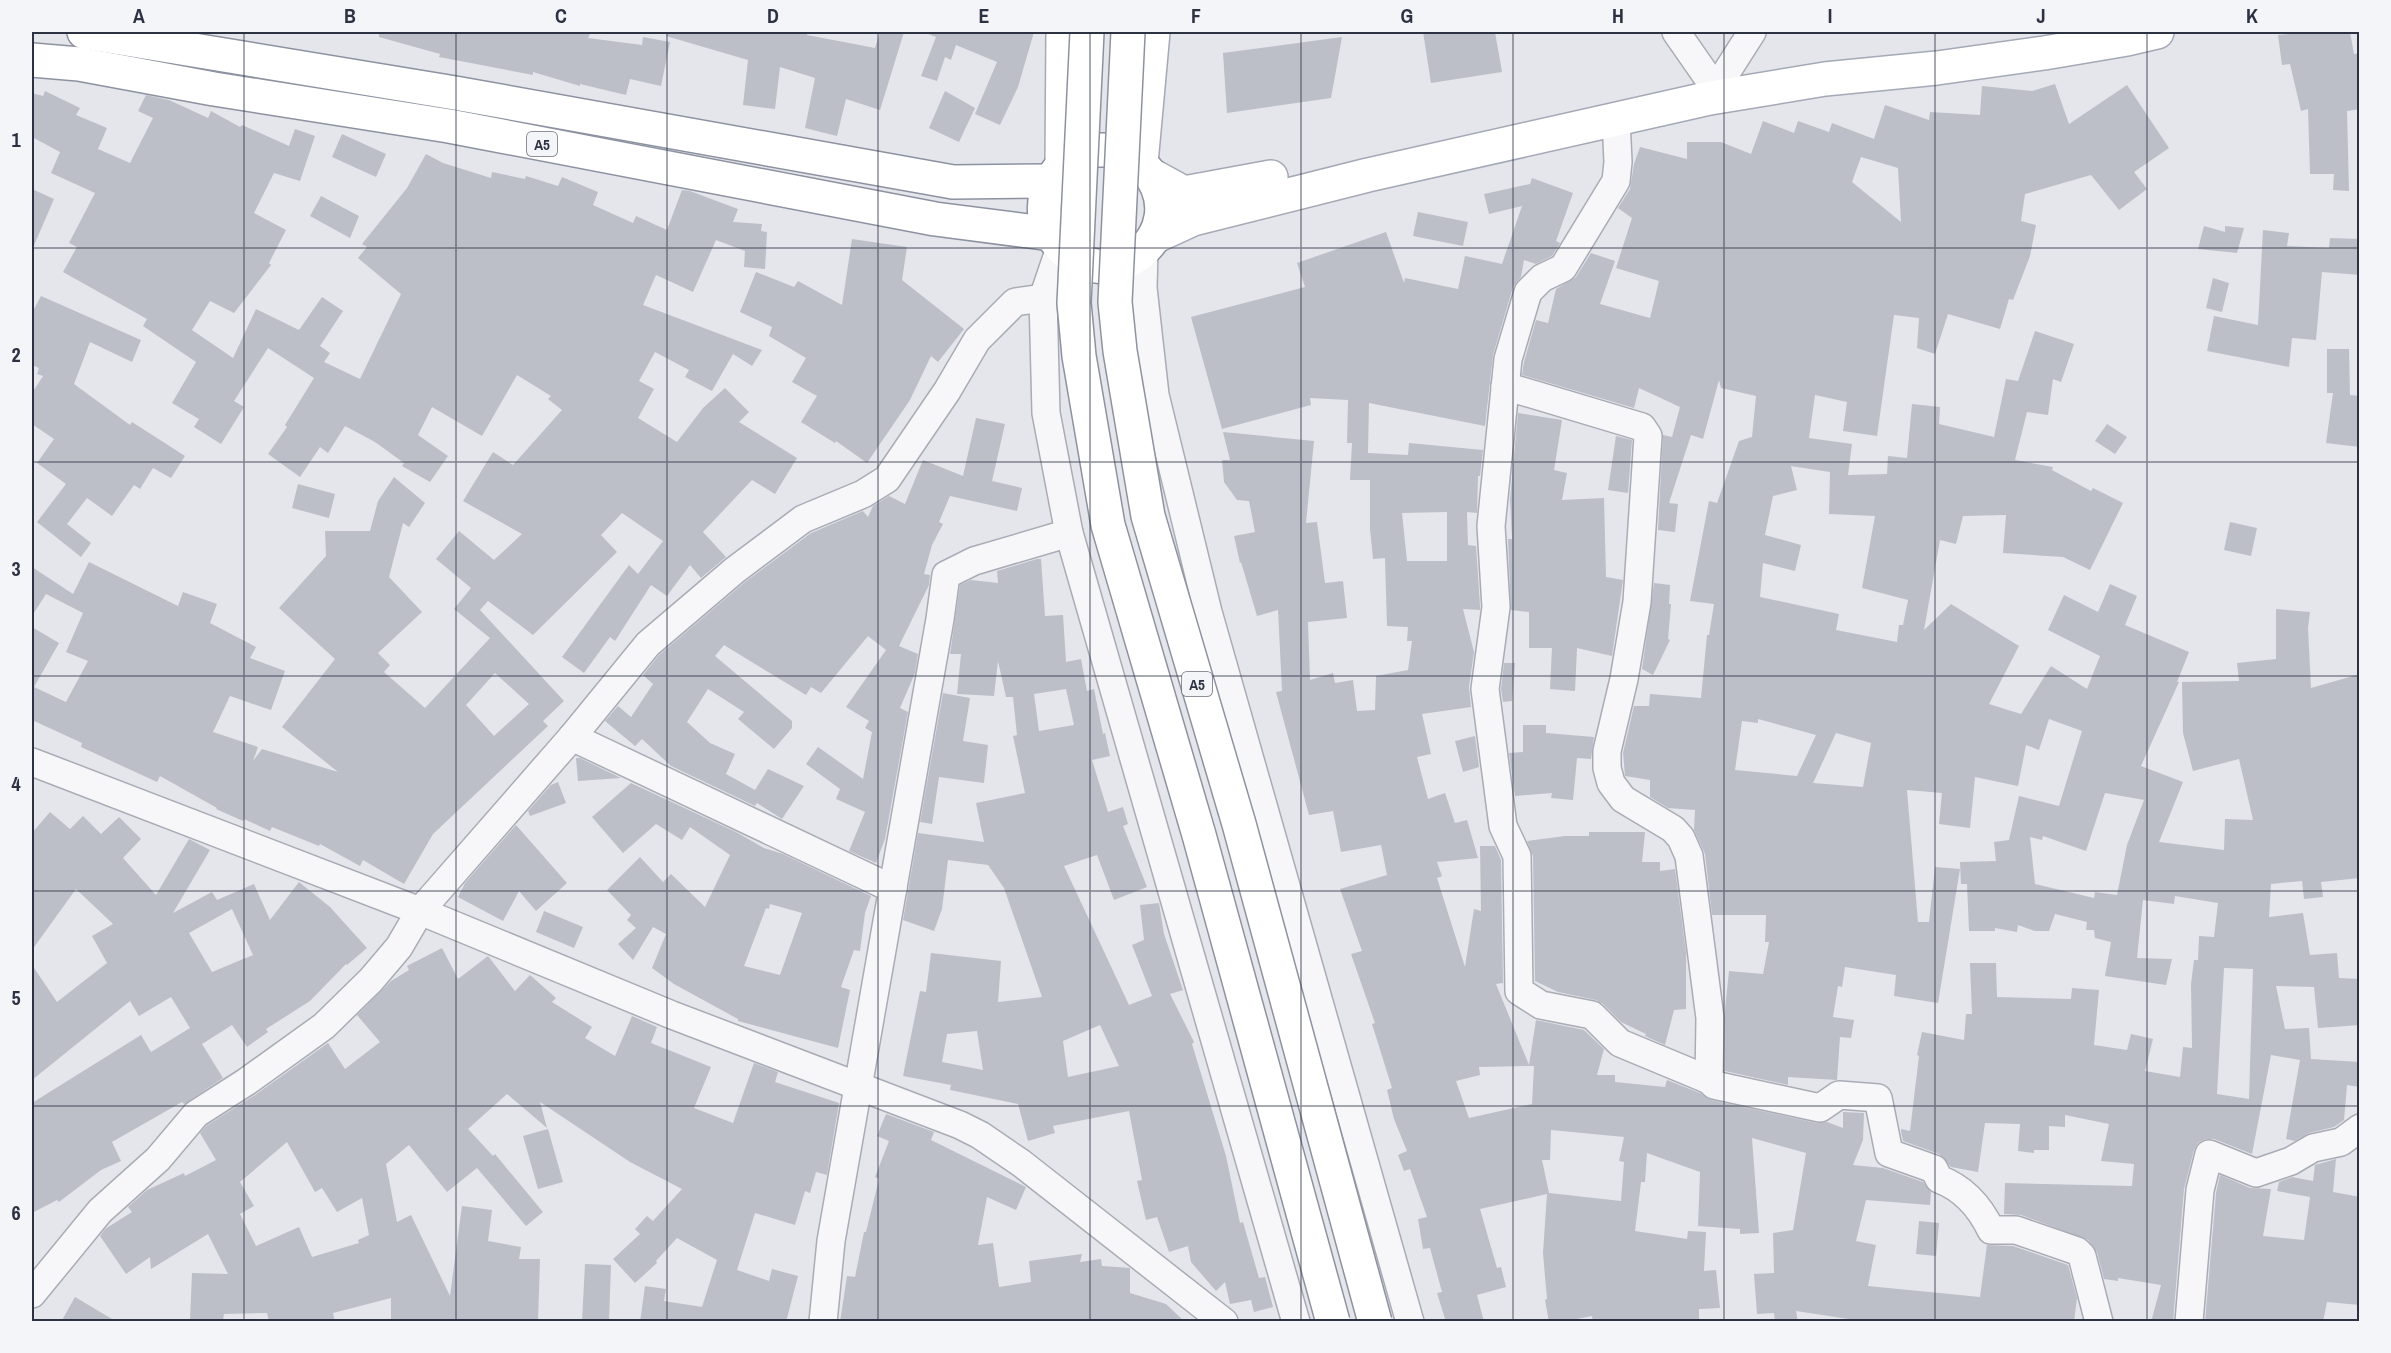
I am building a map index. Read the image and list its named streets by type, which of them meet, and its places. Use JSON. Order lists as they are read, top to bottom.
{
  "streets": {
    "main road": ["A5"]
  },
  "grid": {
    "columns": [
      "A",
      "B",
      "C",
      "D",
      "E",
      "F",
      "G",
      "H",
      "I",
      "J",
      "K"
    ],
    "rows": [
      "1",
      "2",
      "3",
      "4",
      "5",
      "6"
    ]
  }
}
